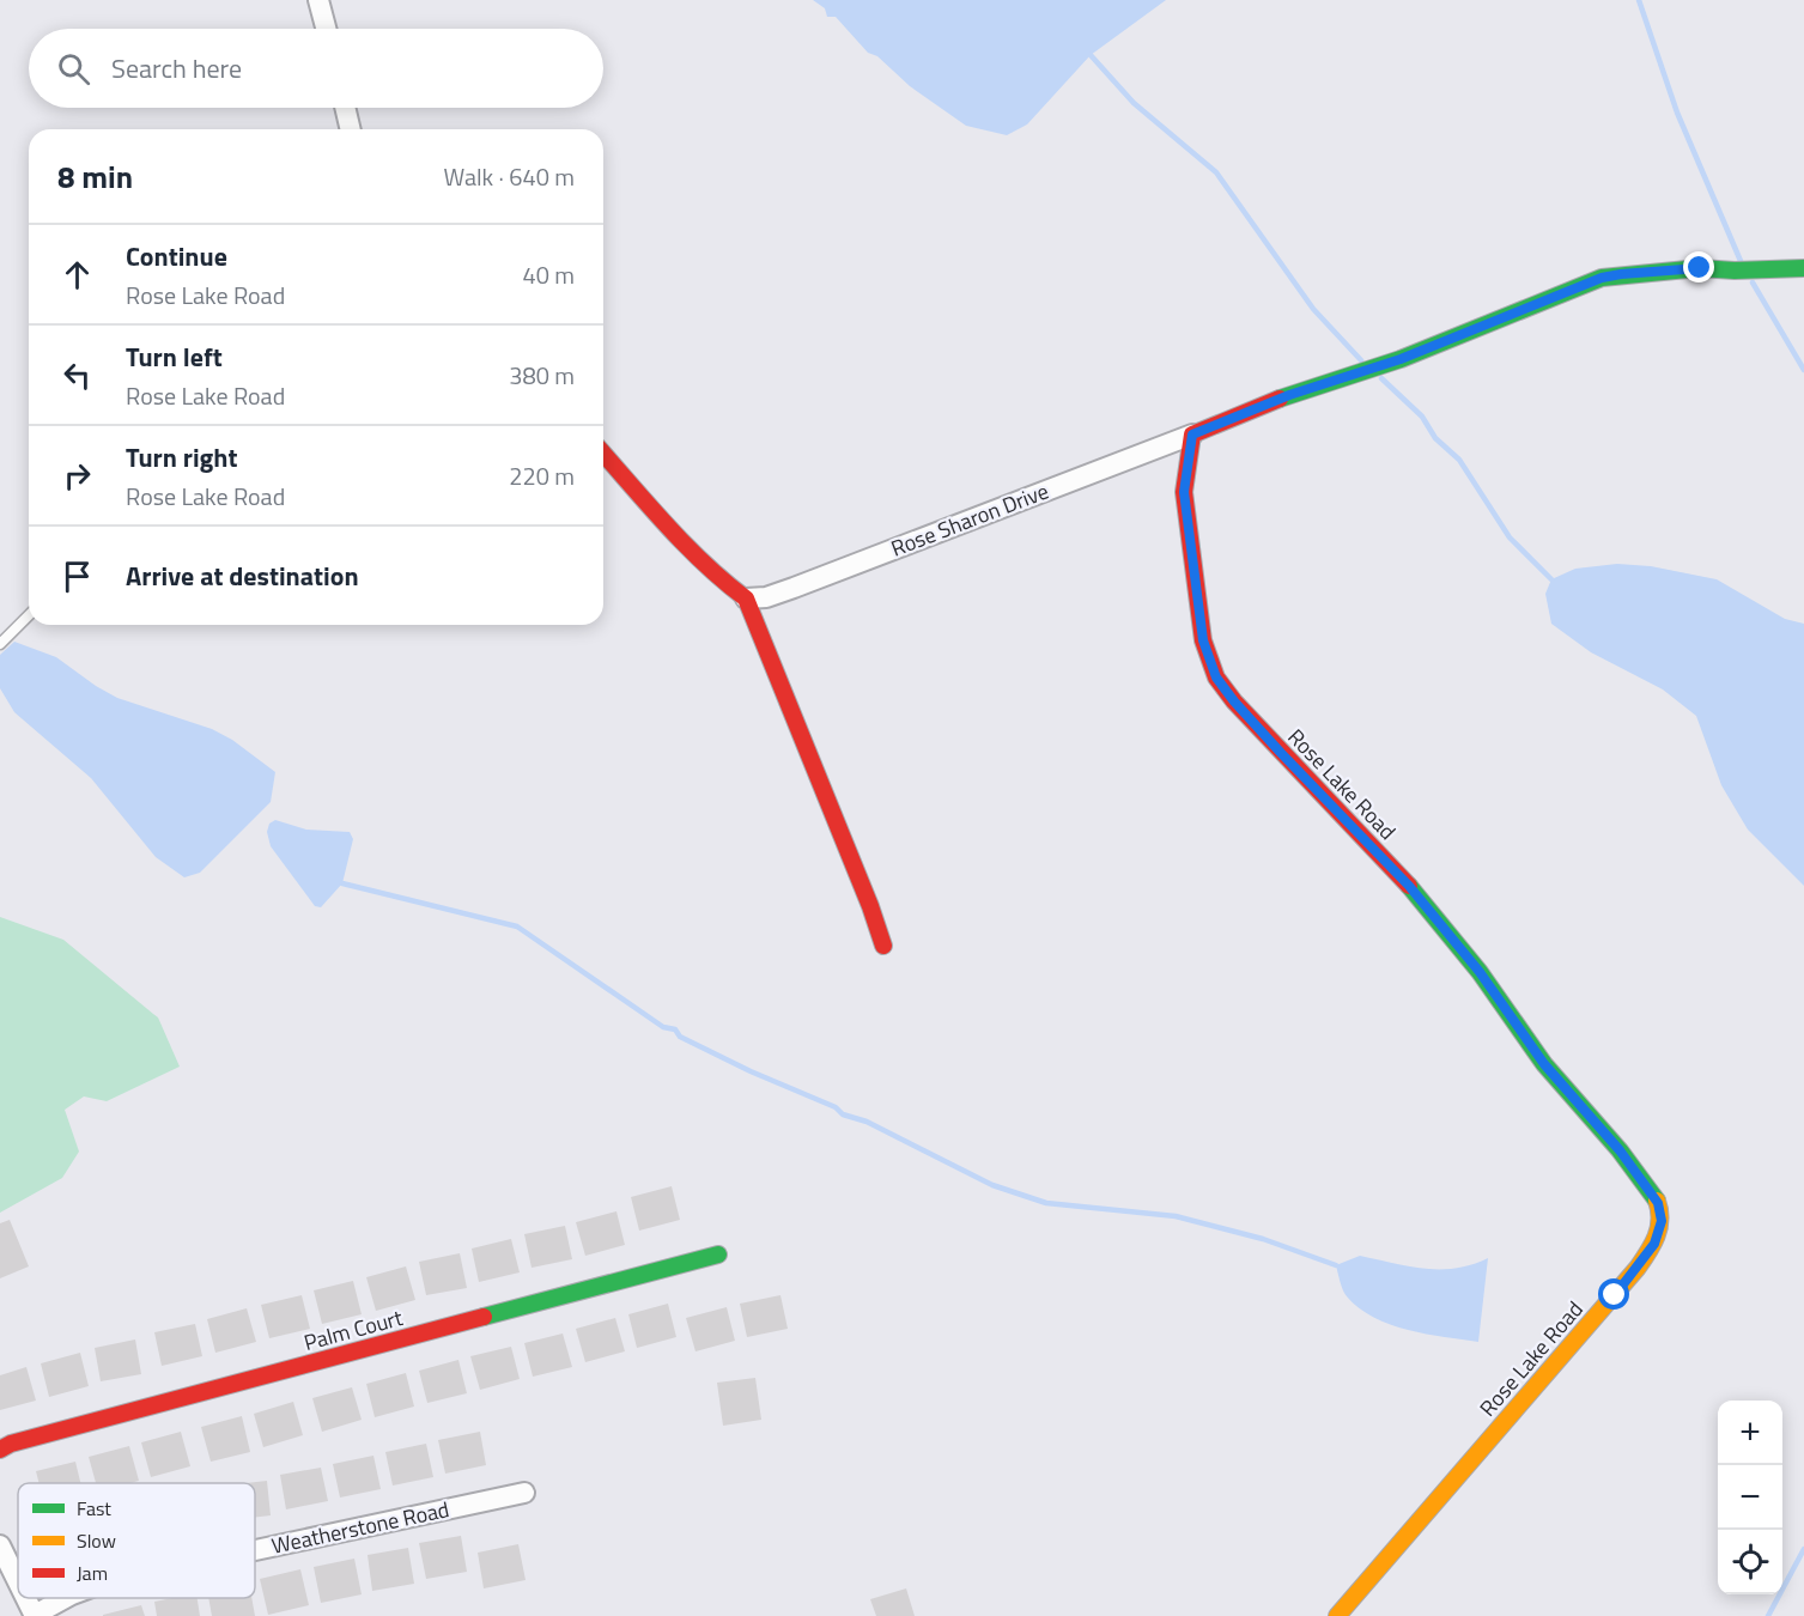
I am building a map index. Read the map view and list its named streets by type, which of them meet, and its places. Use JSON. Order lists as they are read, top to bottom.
{
  "streets": {
    "street": [
      "Rose Sharon Drive",
      "Rose Lake Road",
      "Palm Court",
      "Weatherstone Road"
    ]
  },
  "crossings": [
    ["Rose Sharon Drive", "Rose Lake Road"]
  ],
  "legend": ["Fast", "Slow", "Jam"],
  "page": {
    "search": "Search here",
    "heading": ["8 min", "Walk · 640 m"],
    "list": [
      ["Continue", "Rose Lake Road", "40 m"],
      ["Turn left", "Rose Lake Road", "380 m"],
      ["Turn right", "Rose Lake Road", "220 m"],
      "Arrive at destination"
    ],
    "map_buttons": ["+", "−"]
  }
}
